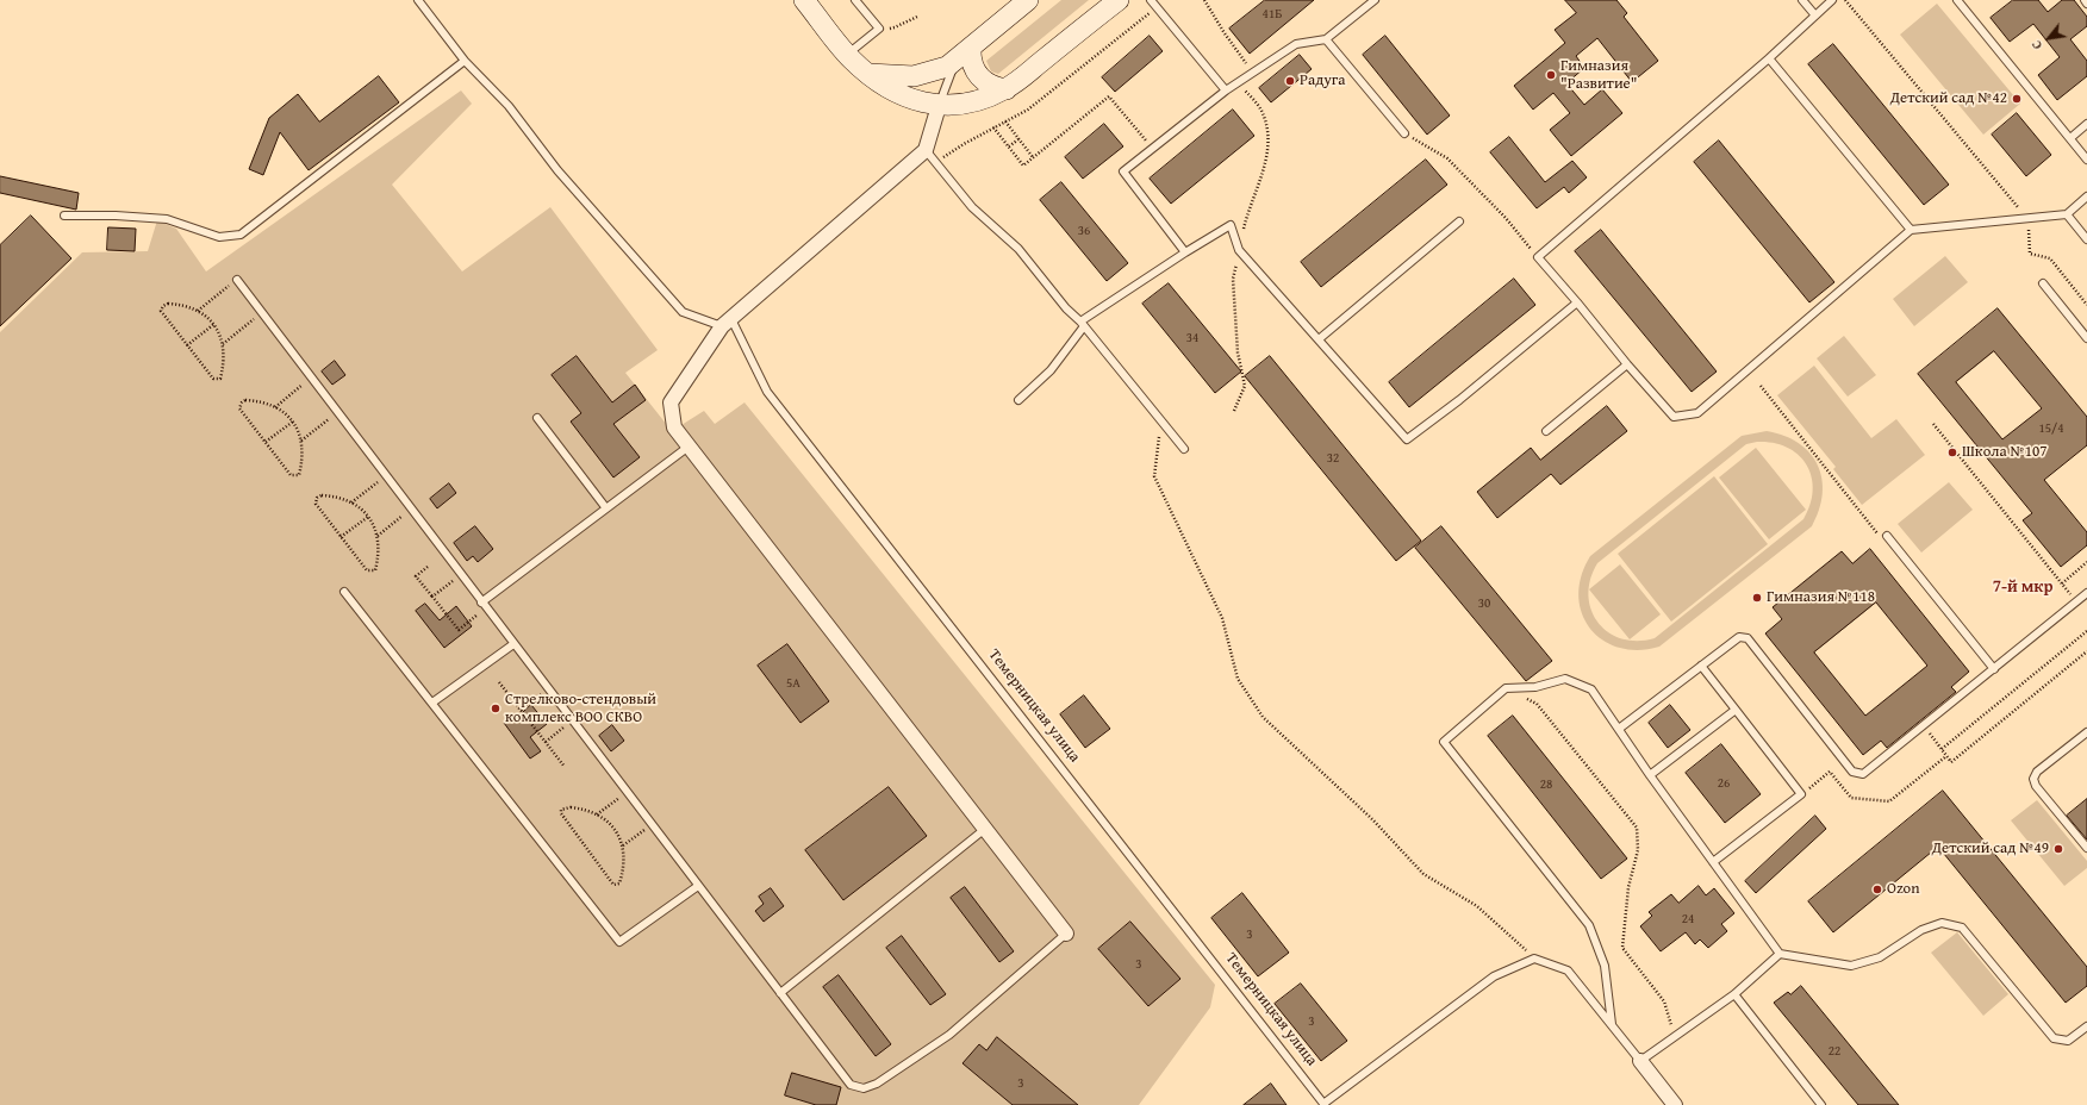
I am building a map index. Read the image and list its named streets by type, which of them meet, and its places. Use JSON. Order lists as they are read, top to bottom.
{
  "streets": {
    "lane": ["Темерницкая улица"]
  },
  "districts": ["7-й мкр"],
  "places": [
    "Гимназия \"Развитие\"",
    "Радуга",
    "Детский сад №42",
    "Школа №107",
    "Гимназия №118",
    "Стрелково-стендовый комплекс ВОО СКВО",
    "Детский сад №49",
    "Ozon"
  ],
  "house_numbers": [
    "41Б",
    "36",
    "34",
    "15/4",
    "32",
    "30",
    "5А",
    "26",
    "28",
    "24",
    "3",
    "3",
    "3",
    "22",
    "3"
  ],
  "north": "bottom left"
}
